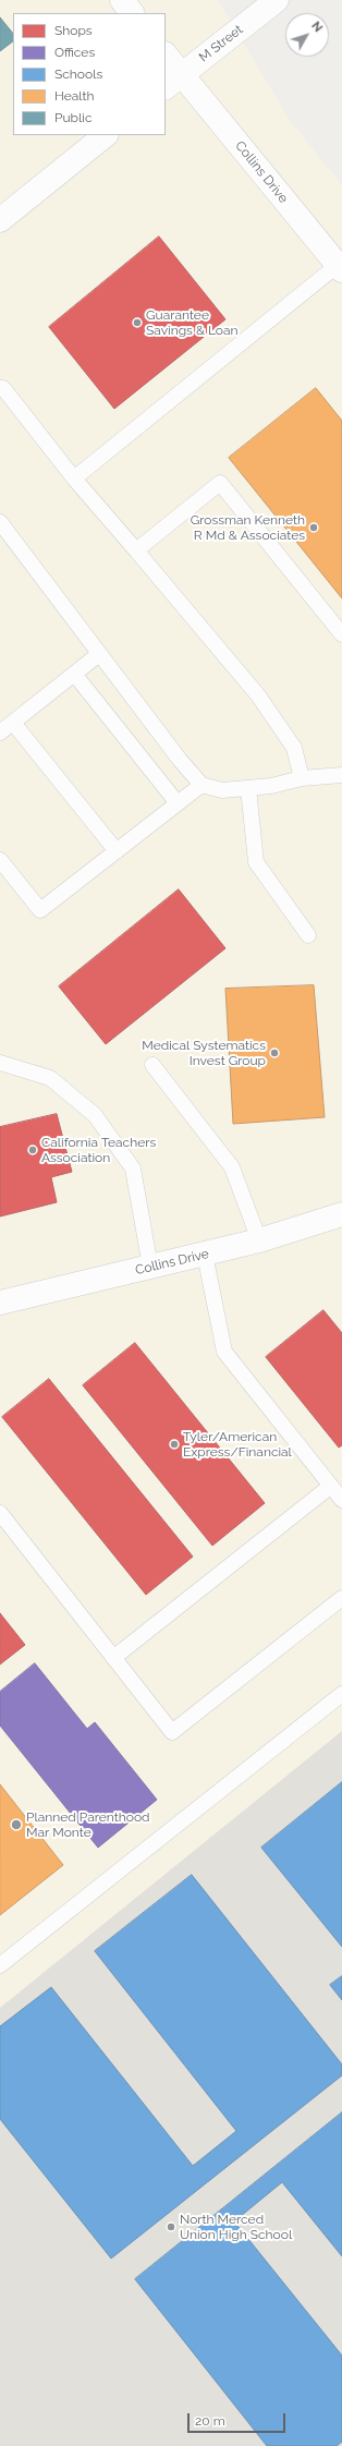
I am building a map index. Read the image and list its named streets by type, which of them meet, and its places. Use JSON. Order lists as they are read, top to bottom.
{
  "streets": {
    "street": ["M Street", "Collins Drive"]
  },
  "crossings": [
    ["M Street", "Collins Drive"]
  ],
  "places": [
    "Guarantee Savings & Loan",
    "Grossman Kenneth R Md & Associates",
    "Medical Systematics Invest Group",
    "California Teachers Association",
    "Tyler/American Express/Financial",
    "Planned Parenthood Mar Monte",
    "North Merced Union High School"
  ],
  "legend": [
    "Shops",
    "Offices",
    "Schools",
    "Health",
    "Public"
  ],
  "scale_bar": "20 m",
  "north": "top right"
}
